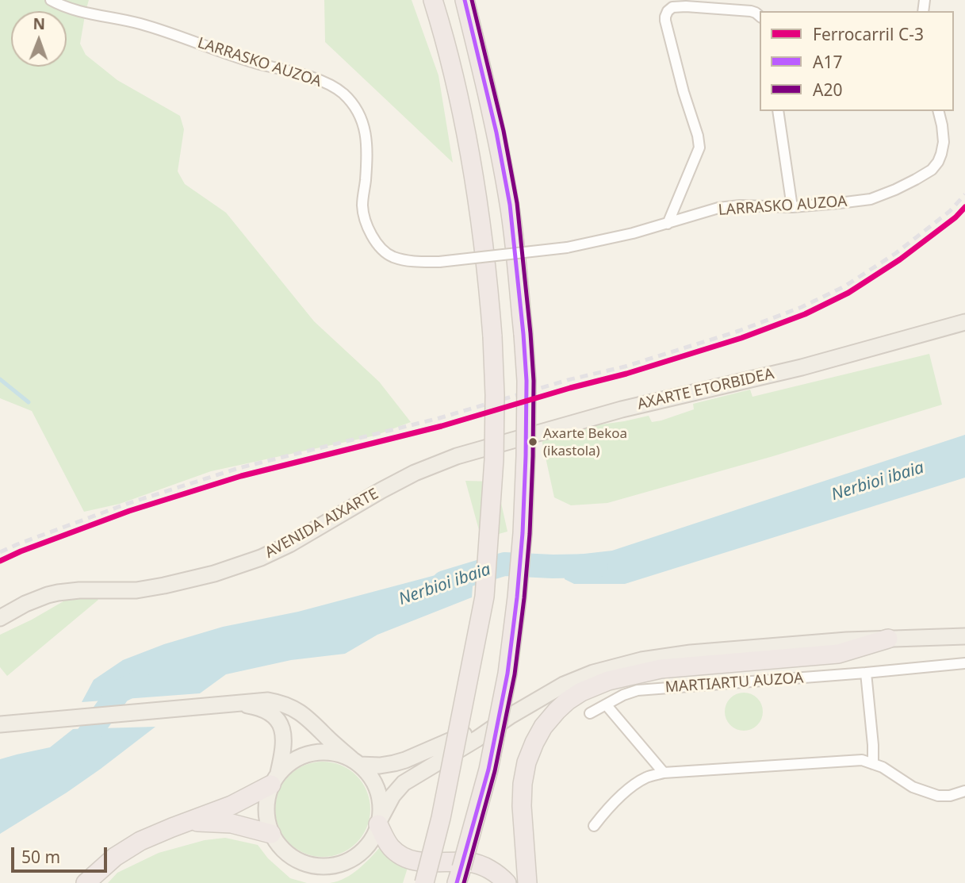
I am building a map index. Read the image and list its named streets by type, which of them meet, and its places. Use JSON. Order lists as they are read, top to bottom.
{
  "streets": {
    "main road": ["AXARTE ETORBIDEA", "AVENIDA AIXARTE"],
    "street": ["LARRASKO AUZOA", "MARTIARTU AUZOA"]
  },
  "crossings": [
    ["AXARTE ETORBIDEA", "AVENIDA AIXARTE"]
  ],
  "water": ["Nerbioi ibaia"],
  "places": ["Axarte Bekoa (ikastola)"],
  "lines": ["transit line A17", "transit line A20", "rail line C-3"],
  "legend": ["Ferrocarril C-3", "A17", "A20"],
  "scale_bar": "50 m",
  "north": "top"
}
